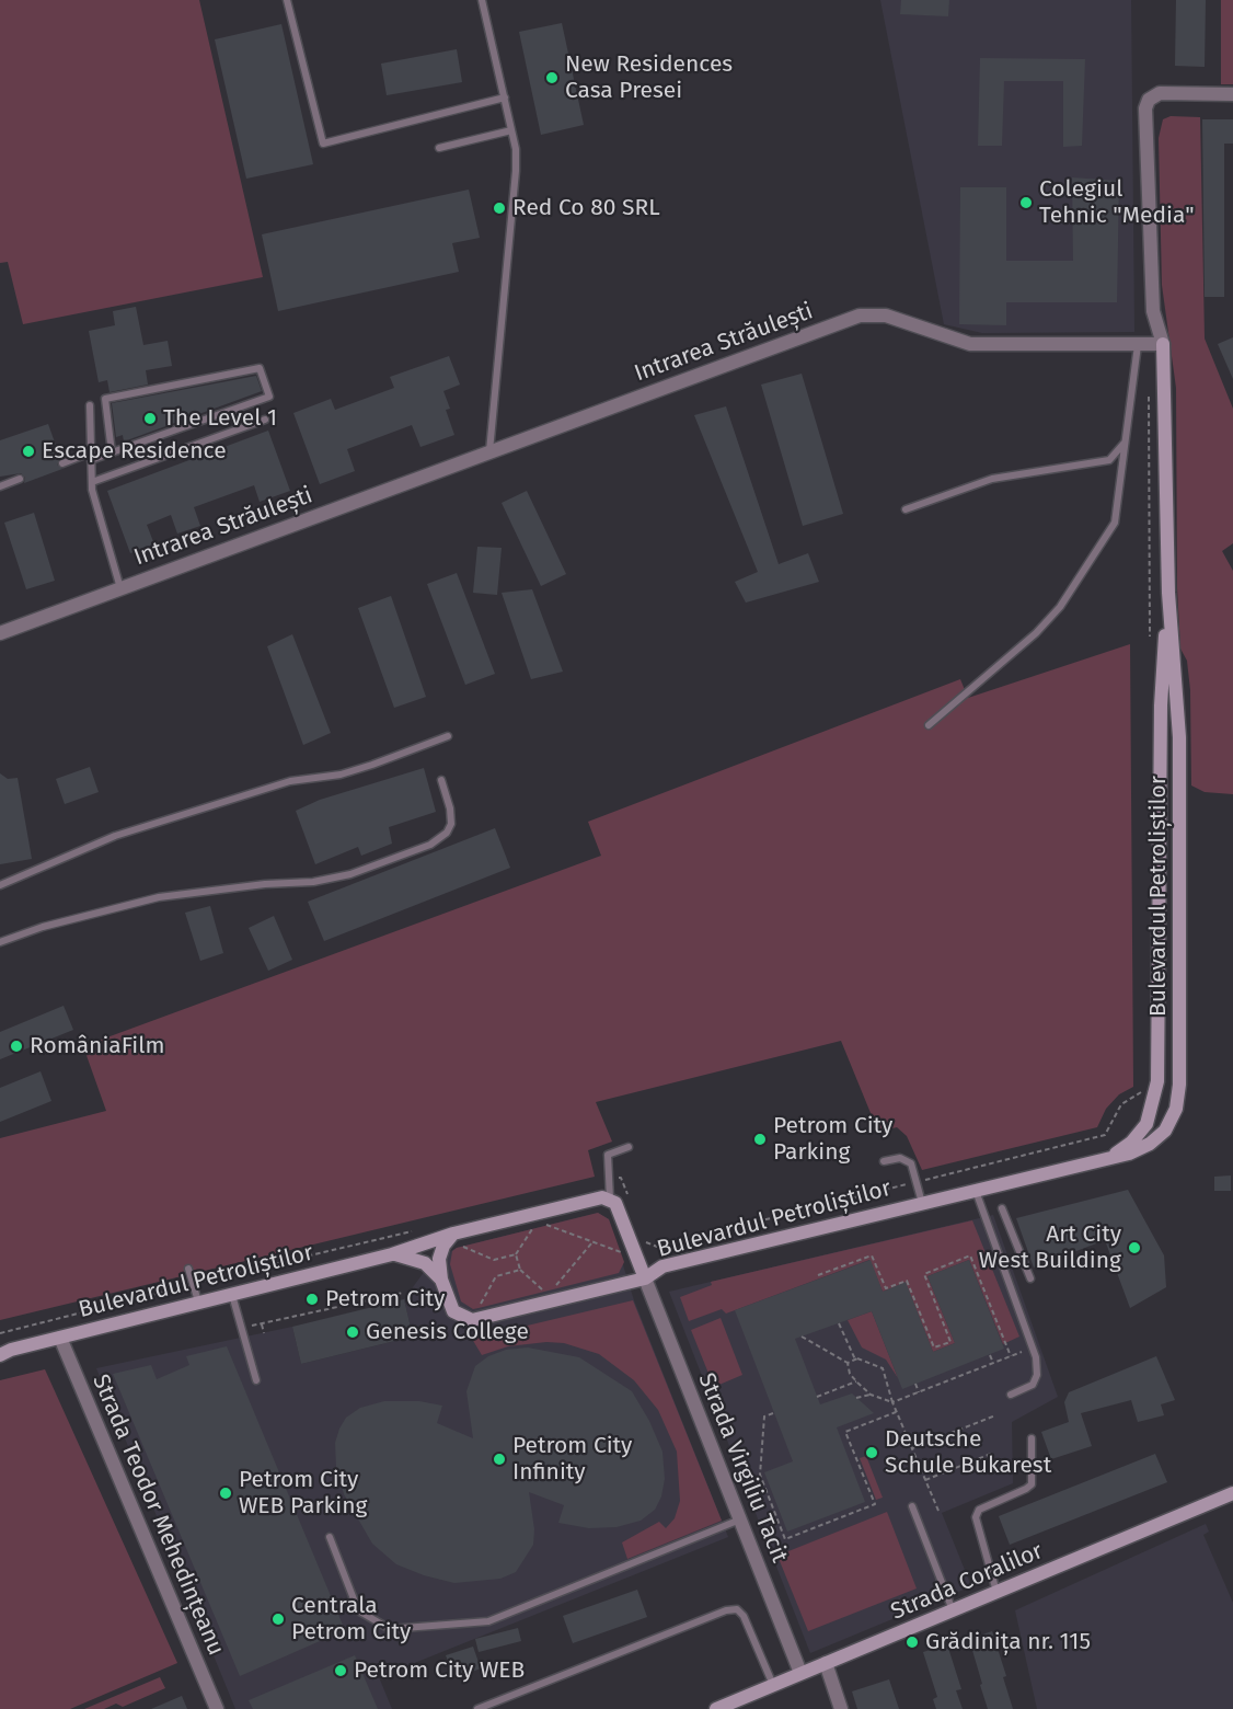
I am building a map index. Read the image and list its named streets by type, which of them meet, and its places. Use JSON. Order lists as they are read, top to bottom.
{
  "streets": {
    "street": [
      "Intrarea Străulești",
      "Bulevardul Petroliștilor",
      "Strada Virgiliu Tacit",
      "Strada Teodor Mehedințeanu",
      "Strada Coralilor"
    ]
  },
  "crossings": [
    ["Intrarea Străulești", "Bulevardul Petroliștilor"],
    ["Bulevardul Petroliștilor", "Strada Virgiliu Tacit"],
    ["Bulevardul Petroliștilor", "Strada Teodor Mehedințeanu"],
    ["Strada Virgiliu Tacit", "Strada Coralilor"]
  ],
  "places": [
    "New Residences Casa Presei",
    "Colegiul Tehnic \"Media\"",
    "Red Co 80 SRL",
    "The Level 1",
    "Escape Residence",
    "RomâniaFilm",
    "Petrom City Parking",
    "Art City West Building",
    "Petrom City",
    "Genesis College",
    "Deutsche Schule Bukarest",
    "Petrom City Infinity",
    "Petrom City WEB Parking",
    "Centrala Petrom City",
    "Grădinița nr. 115",
    "Petrom City WEB"
  ]
}
